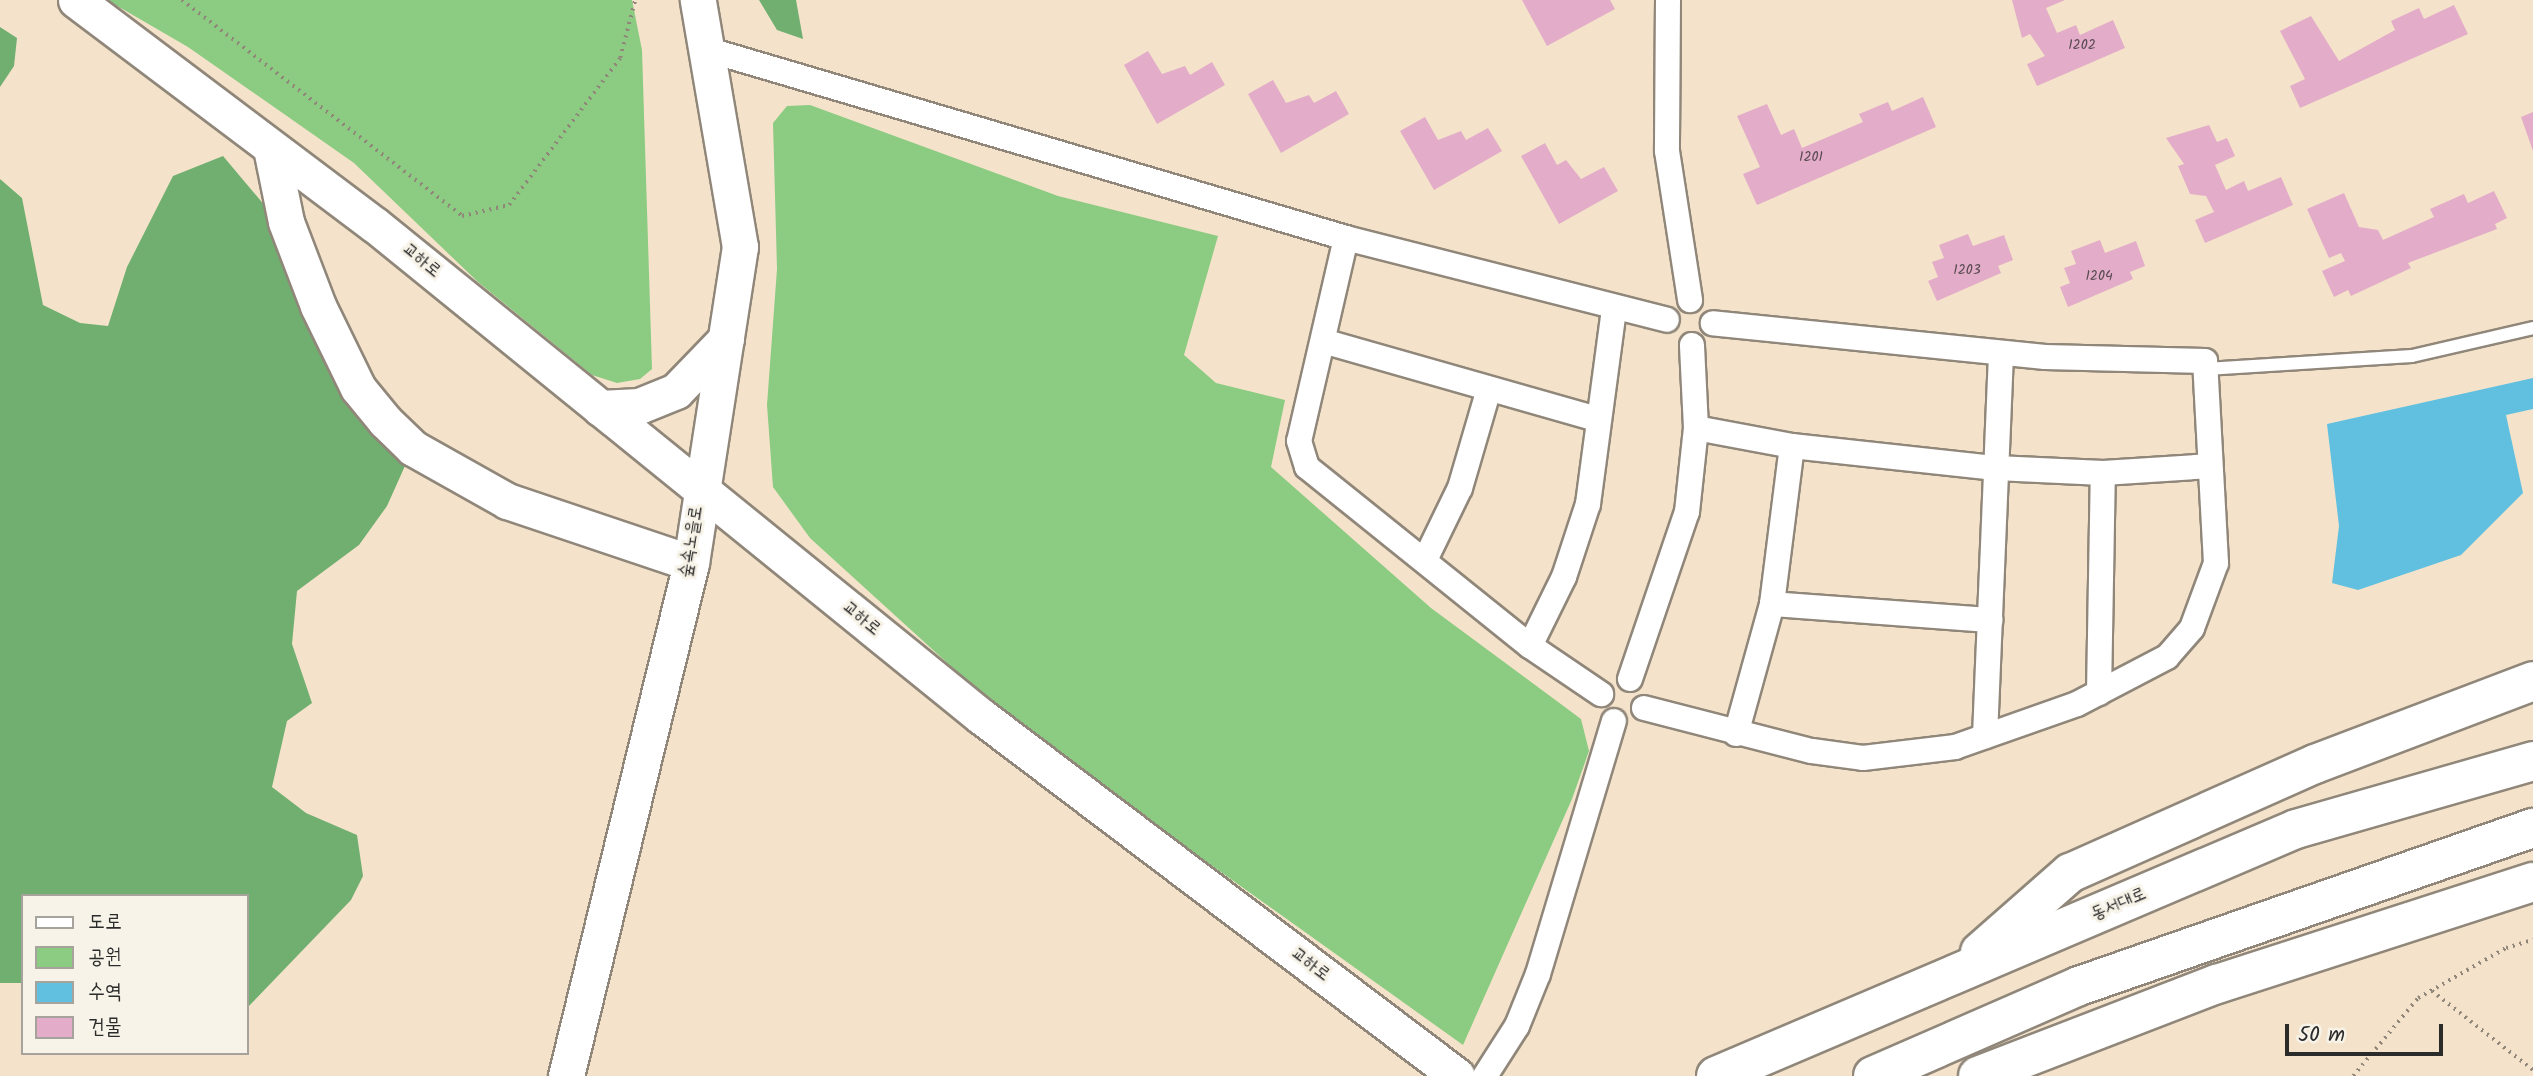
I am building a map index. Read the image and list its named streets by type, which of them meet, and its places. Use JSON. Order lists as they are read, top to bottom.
{
  "streets": {
    "highway": ["동서대로"],
    "street": ["교하로", "숲속노을로"]
  },
  "crossings": [
    ["교하로", "숲속노을로"]
  ],
  "house_numbers": [
    "1202",
    "1201",
    "1203",
    "1204"
  ],
  "legend": [
    "도로",
    "공원",
    "수역",
    "건물"
  ],
  "scale_bar": "50 m"
}
